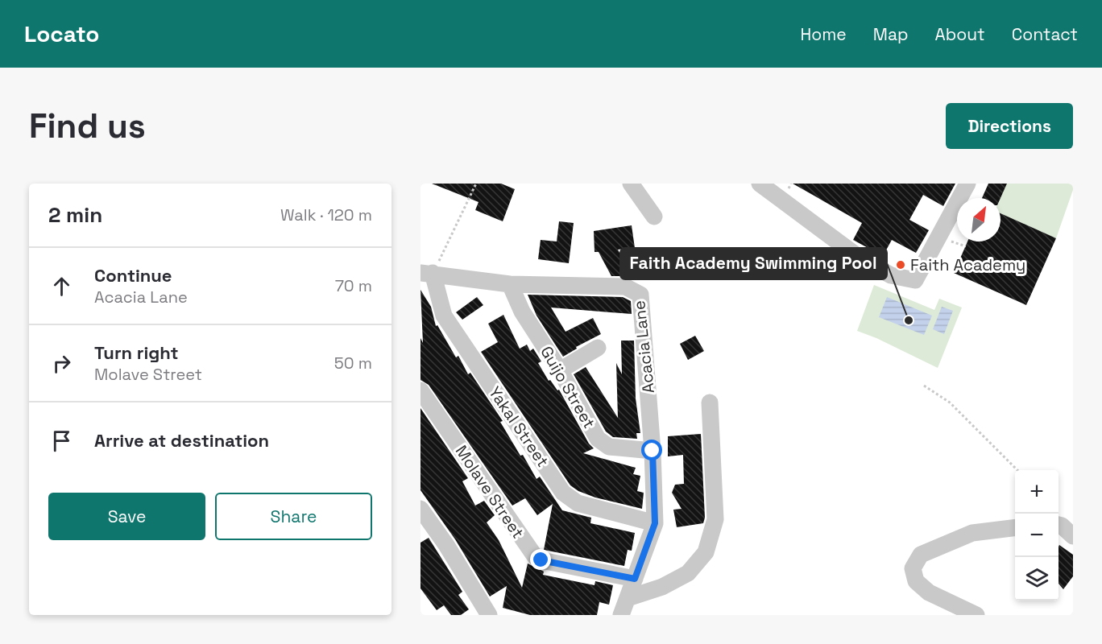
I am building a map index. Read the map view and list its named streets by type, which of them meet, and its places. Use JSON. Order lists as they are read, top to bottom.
{
  "streets": {
    "street": [
      "Acacia Lane",
      "Guijo Street",
      "Yakal Street",
      "Molave Street"
    ]
  },
  "crossings": [
    ["Acacia Lane", "Guijo Street"],
    ["Acacia Lane", "Yakal Street"],
    ["Acacia Lane", "Molave Street"]
  ],
  "places": ["Faith Academy", "Faith Academy Swimming Pool"],
  "north": "top right",
  "page": {
    "header": "Locato",
    "nav": [
      "Home",
      "Map",
      "About",
      "Contact"
    ],
    "buttons": [
      "Directions",
      ["Save", "Share"]
    ],
    "title": "Find us",
    "heading": ["2 min", "Walk · 120 m"],
    "list": [
      ["Continue", "Acacia Lane", "70 m"],
      ["Turn right", "Molave Street", "50 m"],
      "Arrive at destination"
    ],
    "map_buttons": ["+", "−"]
  }
}
